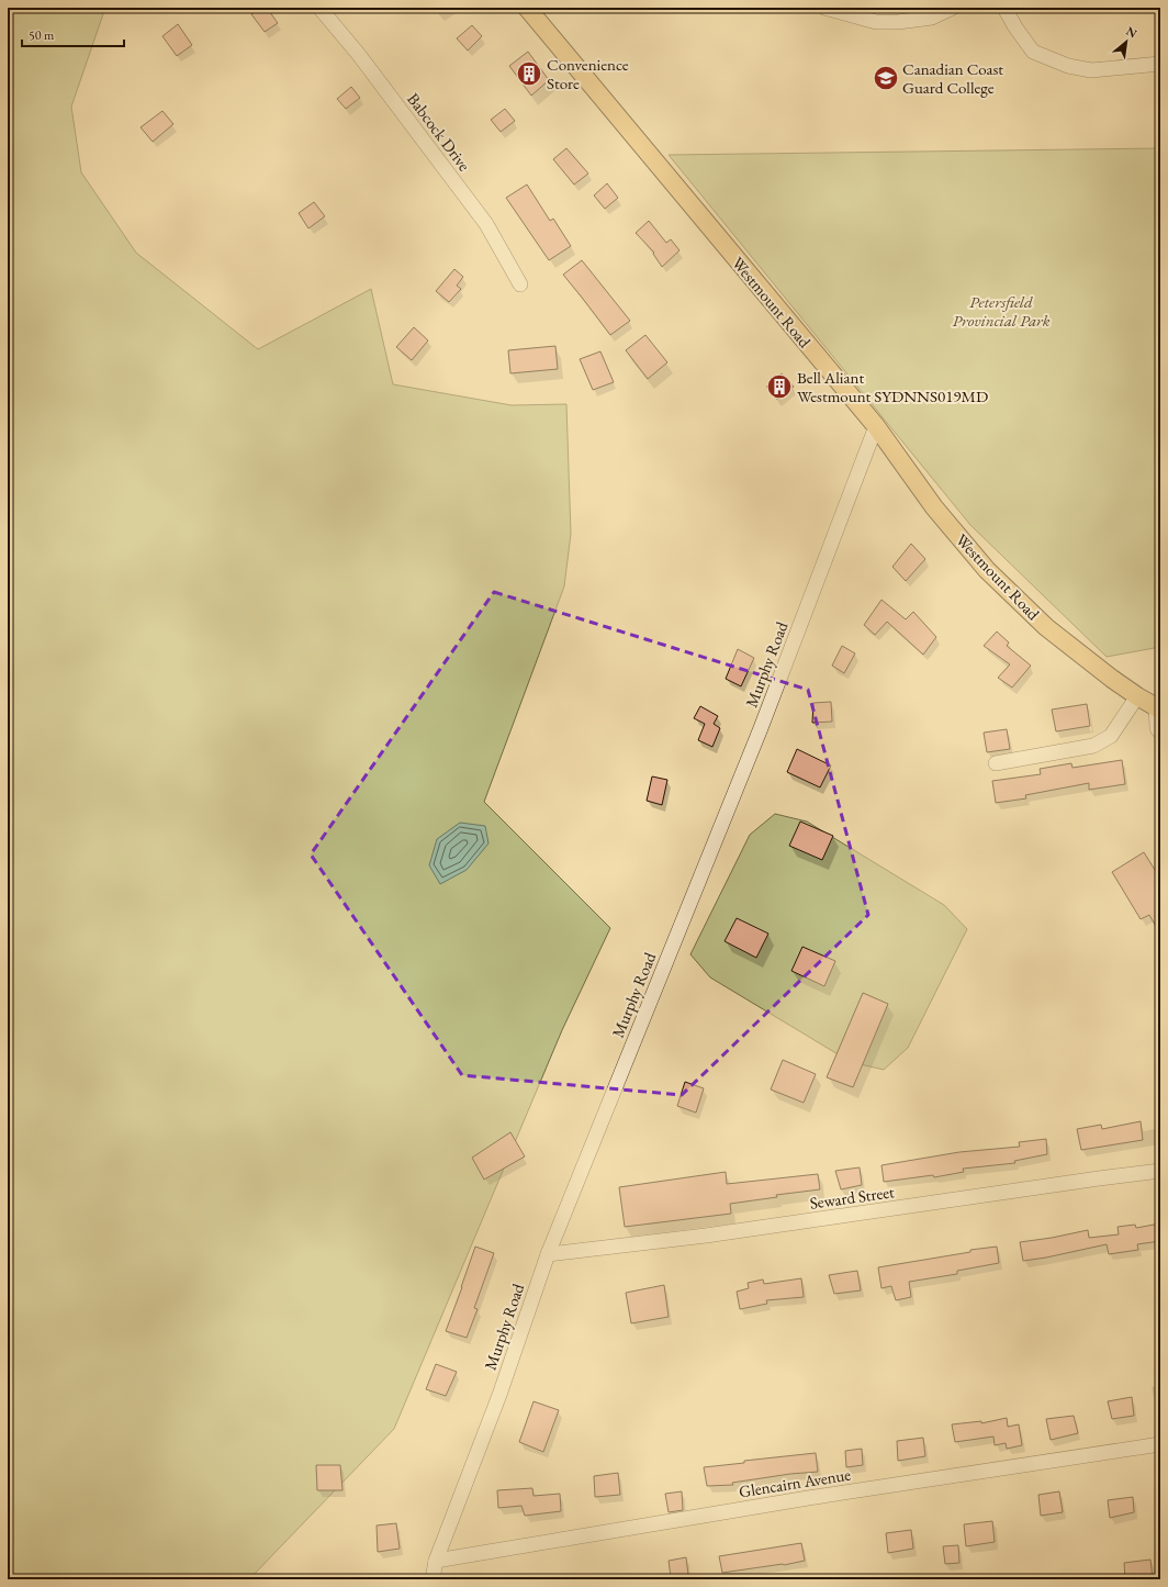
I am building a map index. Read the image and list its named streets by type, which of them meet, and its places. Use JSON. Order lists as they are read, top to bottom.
{
  "streets": {
    "main road": ["Westmount Road"],
    "street": [
      "Babcock Drive",
      "Murphy Road",
      "Seward Street",
      "Glencairn Avenue"
    ]
  },
  "crossings": [
    ["Westmount Road", "Murphy Road"],
    ["Murphy Road", "Seward Street"],
    ["Murphy Road", "Glencairn Avenue"]
  ],
  "parks": ["Petersfield Provincial Park"],
  "places": {
    "building": ["Convenience Store", "Bell Aliant Westmount SYDNNS019MD"],
    "school or university": ["Canadian Coast Guard College"]
  },
  "scale_bar": "50 m",
  "north": "top right"
}
